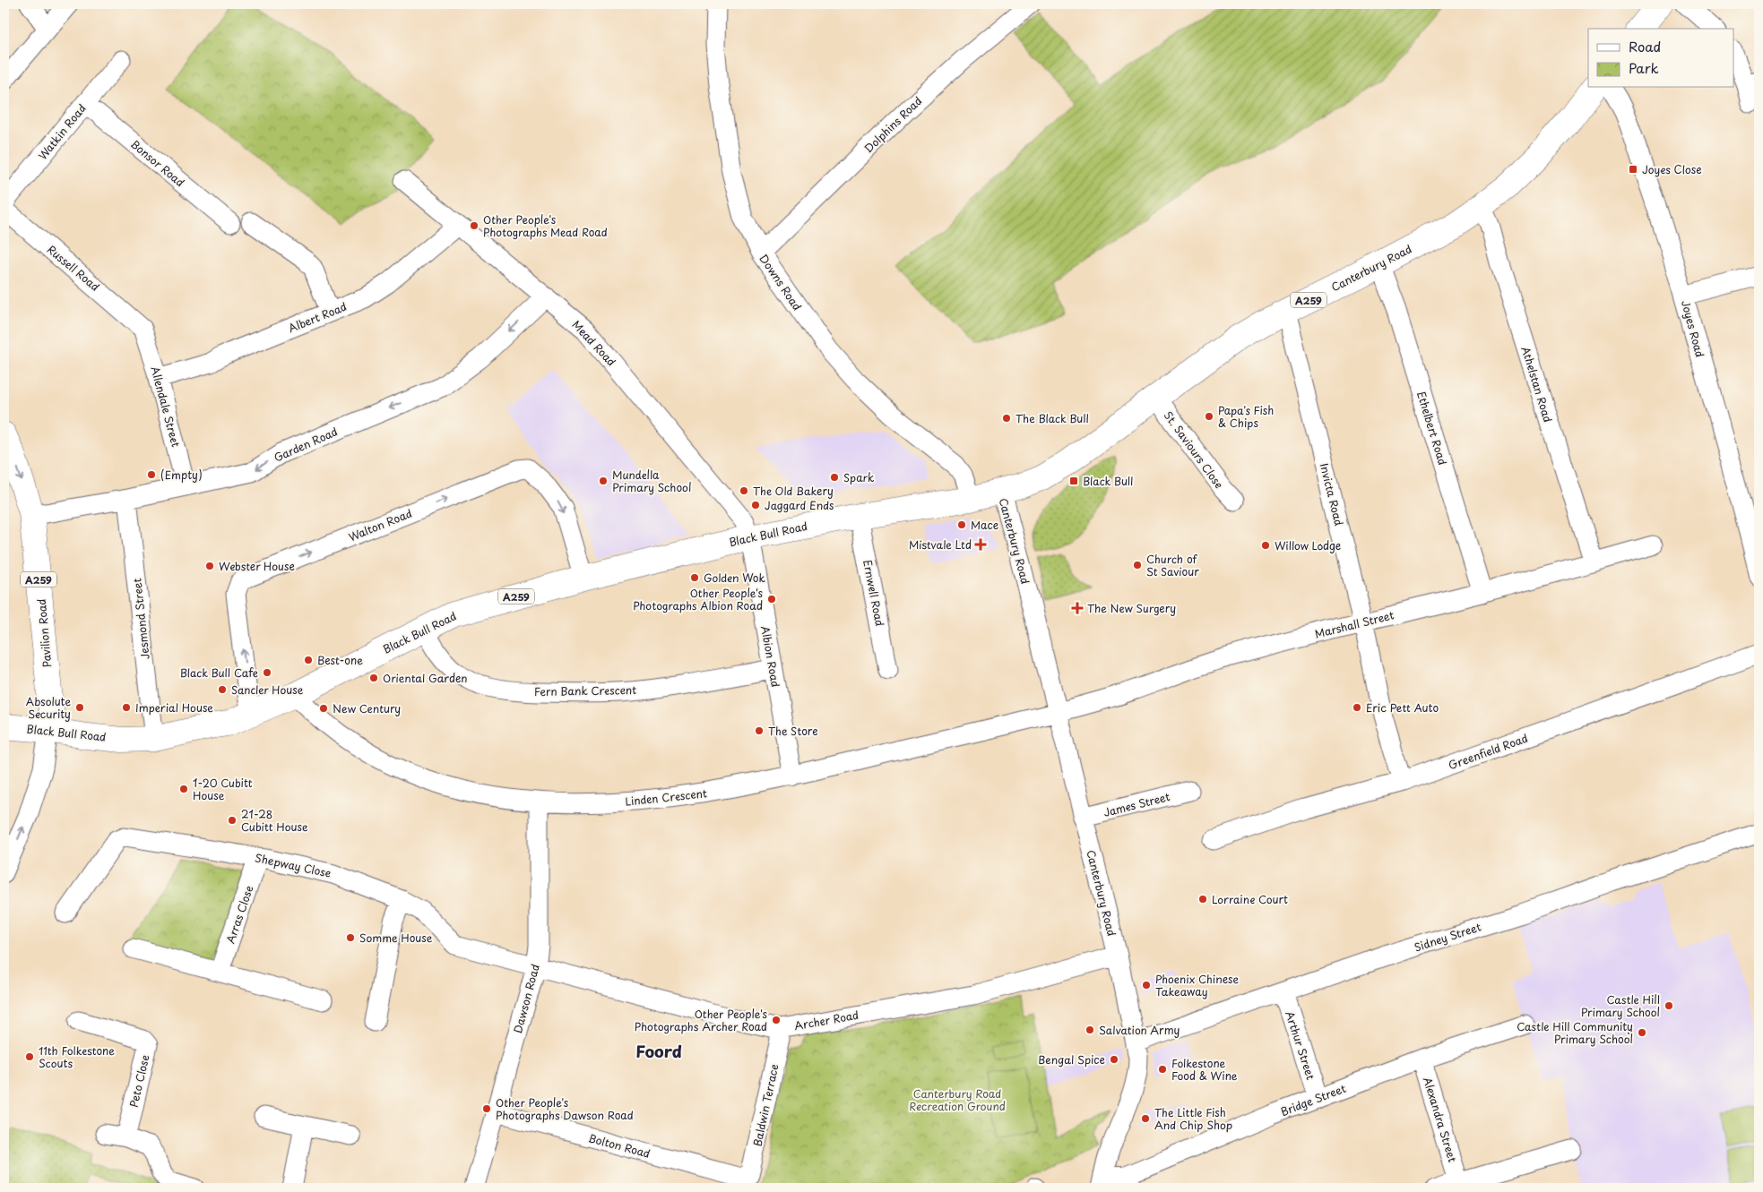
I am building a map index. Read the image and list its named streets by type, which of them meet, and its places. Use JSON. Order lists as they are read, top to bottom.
{
  "streets": {
    "highway": [
      "Canterbury Road",
      "A259",
      "Black Bull Road",
      "Pavilion Road"
    ],
    "street": [
      "Dolphins Road",
      "Watkin Road",
      "Bonsor Road",
      "Russell Road",
      "Downs Road",
      "Albert Road",
      "Joyes Road",
      "Mead Road",
      "Athelstan Road",
      "Allendale Street",
      "Ethelbert Road",
      "Garden Road",
      "St. Saviours Close",
      "Invicta Road",
      "Walton Road",
      "Ernwell Road",
      "Jesmond Street",
      "Marshall Street",
      "Albion Road",
      "Fern Bank Crescent",
      "Greenfield Road",
      "Linden Crescent",
      "James Street",
      "Shepway Close",
      "Arras Close",
      "Sidney Street",
      "Dawson Road",
      "Archer Road",
      "Arthur Street",
      "Peto Close",
      "Bridge Street",
      "Baldwin Terrace",
      "Alexandra Street",
      "Bolton Road"
    ]
  },
  "crossings": [
    ["Dolphins Road", "Downs Road"],
    ["Watkin Road", "Bonsor Road"],
    ["Russell Road", "Allendale Street"],
    ["Canterbury Road", "Athelstan Road"],
    ["Canterbury Road", "Ethelbert Road"],
    ["Canterbury Road", "St. Saviours Close"],
    ["Canterbury Road", "Invicta Road"],
    ["Canterbury Road", "Black Bull Road"],
    ["Canterbury Road", "Marshall Street"],
    ["Canterbury Road", "Linden Crescent"],
    ["Canterbury Road", "James Street"],
    ["Canterbury Road", "Sidney Street"],
    ["Canterbury Road", "Archer Road"],
    ["Canterbury Road", "Bridge Street"],
    ["Downs Road", "Black Bull Road"],
    ["Albert Road", "Mead Road"],
    ["Albert Road", "Allendale Street"],
    ["Mead Road", "Garden Road"],
    ["Mead Road", "Black Bull Road"],
    ["Mead Road", "Albion Road"],
    ["Athelstan Road", "Marshall Street"],
    ["Allendale Street", "Garden Road"],
    ["Ethelbert Road", "Marshall Street"],
    ["Garden Road", "Jesmond Street"],
    ["Garden Road", "Pavilion Road"],
    ["Invicta Road", "Marshall Street"],
    ["Invicta Road", "Greenfield Road"],
    ["Walton Road", "Black Bull Road"],
    ["Black Bull Road", "Ernwell Road"],
    ["Black Bull Road", "Jesmond Street"],
    ["Black Bull Road", "Pavilion Road"],
    ["Black Bull Road", "Albion Road"],
    ["Black Bull Road", "Fern Bank Crescent"],
    ["Black Bull Road", "Linden Crescent"],
    ["Marshall Street", "Linden Crescent"],
    ["Albion Road", "Fern Bank Crescent"],
    ["Albion Road", "Linden Crescent"],
    ["Linden Crescent", "Dawson Road"],
    ["Shepway Close", "Arras Close"],
    ["Shepway Close", "Dawson Road"],
    ["Shepway Close", "Archer Road"],
    ["Sidney Street", "Arthur Street"],
    ["Dawson Road", "Archer Road"],
    ["Dawson Road", "Bolton Road"],
    ["Archer Road", "Baldwin Terrace"],
    ["Arthur Street", "Bridge Street"],
    ["Bridge Street", "Alexandra Street"],
    ["Baldwin Terrace", "Bolton Road"]
  ],
  "one_way": ["Garden Road"],
  "districts": ["Foord"],
  "parks": ["Canterbury Road Recreation Ground"],
  "places": {
    "transit": ["Joyes Close", "Black Bull"],
    "other": [
      "Other People's Photographs Mead Road",
      "Papa's Fish & Chips",
      "The Black Bull",
      "(Empty)",
      "Spark",
      "Mundella Primary School",
      "The Old Bakery",
      "Jaggard Ends",
      "Mace",
      "Willow Lodge",
      "Church of St Saviour",
      "Webster House",
      "Golden Wok",
      "Other People's Photographs Albion Road",
      "Best-one",
      "Black Bull Cafe",
      "Oriental Garden",
      "Sancler House",
      "Absolute Security",
      "Imperial House",
      "Eric Pett Auto",
      "New Century",
      "The Store",
      "1-20 Cubitt House",
      "21-28 Cubitt House",
      "Lorraine Court",
      "Somme House",
      "Phoenix Chinese Takeaway",
      "Castle Hill Primary School",
      "Other People's Photographs Archer Road",
      "Salvation Army",
      "Castle Hill Community Primary School",
      "11th Folkestone Scouts",
      "Bengal Spice",
      "Folkestone Food & Wine",
      "Other People's Photographs Dawson Road",
      "The Little Fish And Chip Shop"
    ],
    "health": ["Mistvale Ltd", "The New Surgery"]
  },
  "legend": ["Road", "Park"]
}
